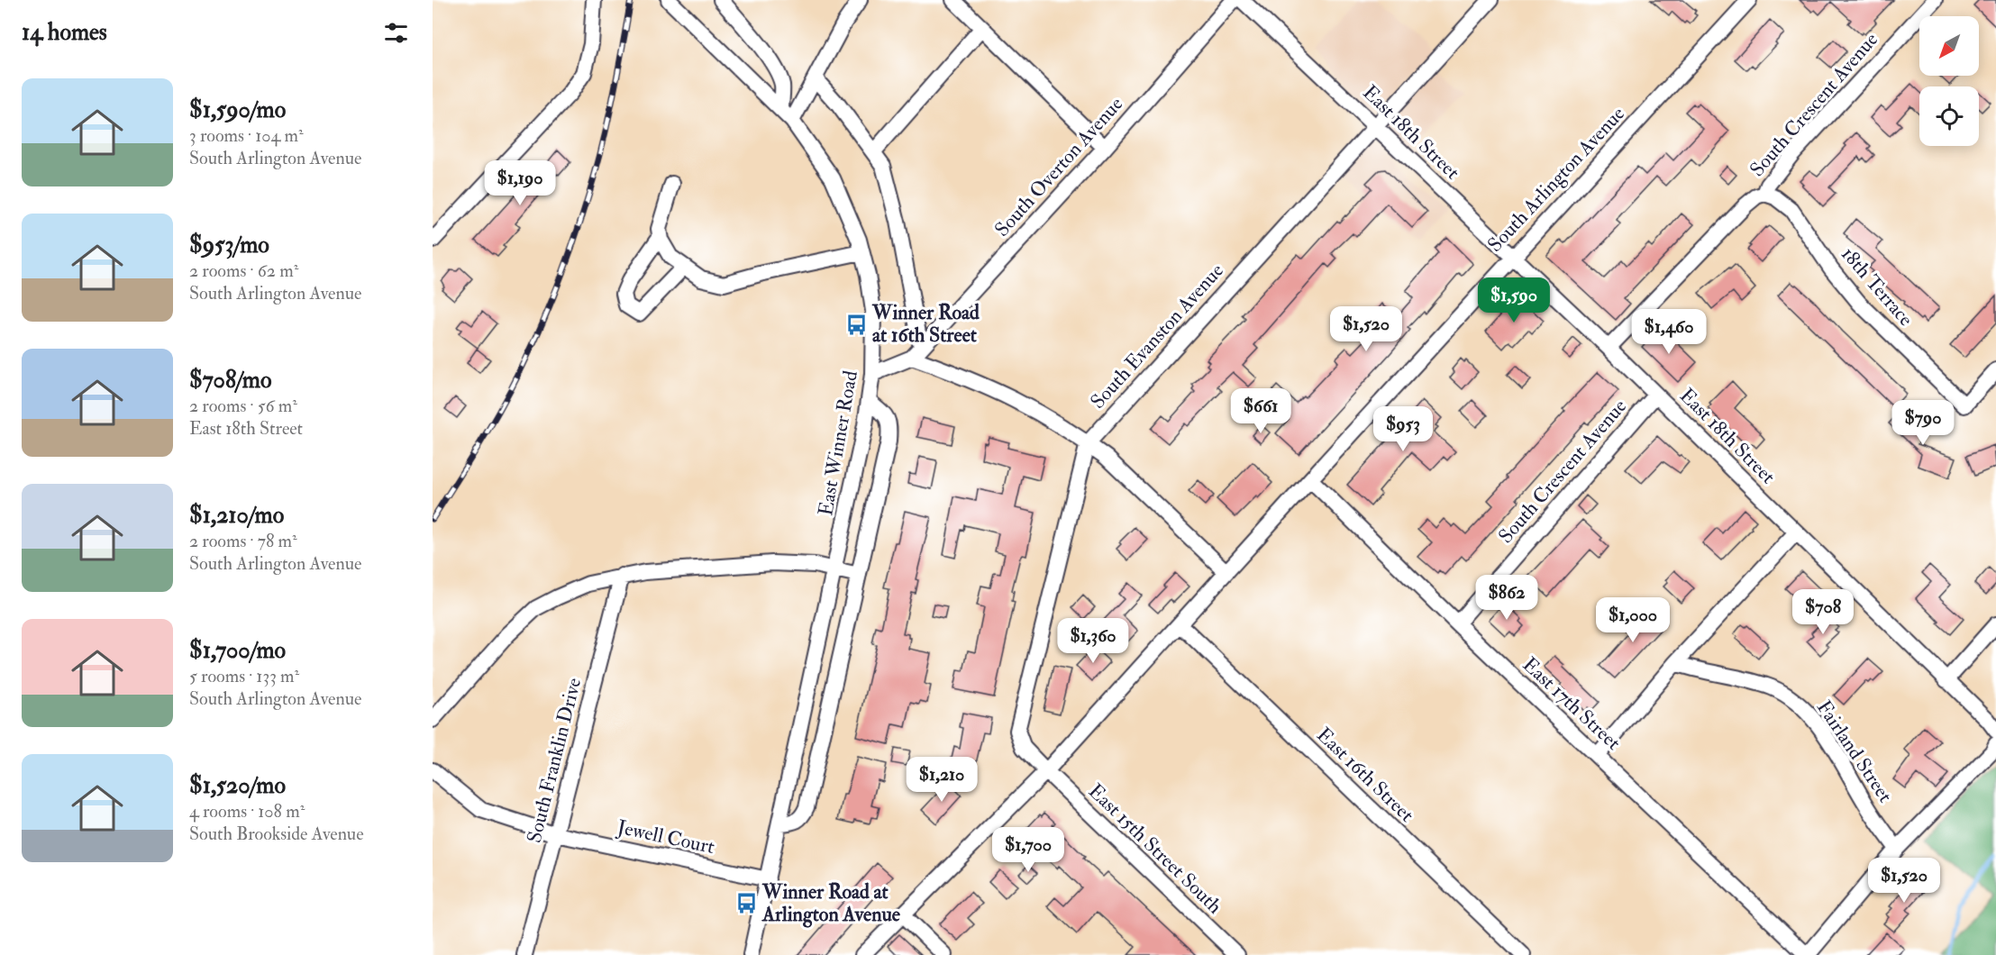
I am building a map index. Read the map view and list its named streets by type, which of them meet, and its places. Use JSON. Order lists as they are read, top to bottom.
{
  "streets": {
    "street": [
      "South Crescent Avenue",
      "East 18th Street",
      "South Overton Avenue",
      "South Arlington Avenue",
      "18th Terrace",
      "South Evanston Avenue",
      "East Winner Road",
      "East 17th Street",
      "Fairland Street",
      "South Franklin Drive",
      "East 16th Street",
      "Jewell Court",
      "East 15th Street South"
    ]
  },
  "crossings": [
    ["South Crescent Avenue", "East 18th Street"],
    ["South Crescent Avenue", "18th Terrace"],
    ["South Crescent Avenue", "East 17th Street"],
    ["East 18th Street", "South Arlington Avenue"],
    ["East 18th Street", "South Evanston Avenue"],
    ["South Arlington Avenue", "South Evanston Avenue"],
    ["South Arlington Avenue", "East 17th Street"],
    ["South Arlington Avenue", "East 16th Street"],
    ["South Arlington Avenue", "East 15th Street South"],
    ["South Evanston Avenue", "East 15th Street South"],
    ["East Winner Road", "Jewell Court"],
    ["South Franklin Drive", "Jewell Court"]
  ],
  "places": {
    "bus stop": ["Winner Road at 16th Street", "Winner Road at Arlington Avenue"]
  },
  "north": "bottom left",
  "page": {
    "heading": "14 homes",
    "list": [
      {
        "name": "$1,590/mo",
        "note": "3 rooms · 104 m² · South Arlington Avenue"
      },
      {
        "name": "$953/mo",
        "note": "2 rooms · 62 m² · South Arlington Avenue"
      },
      {
        "name": "$708/mo",
        "note": "2 rooms · 56 m² · East 18th Street"
      },
      {
        "name": "$1,210/mo",
        "note": "2 rooms · 78 m² · South Arlington Avenue"
      },
      {
        "name": "$1,700/mo",
        "note": "5 rooms · 133 m² · South Arlington Avenue"
      },
      {
        "name": "$1,520/mo",
        "note": "4 rooms · 108 m² · South Brookside Avenue"
      }
    ],
    "price": [
      "$1,190",
      "$1,590",
      "$1,520",
      "$1,460",
      "$661",
      "$790",
      "$953",
      "$862",
      "$708",
      "$1,000",
      "$1,360",
      "$1,210",
      "$1,700",
      "$1,520"
    ]
  }
}
